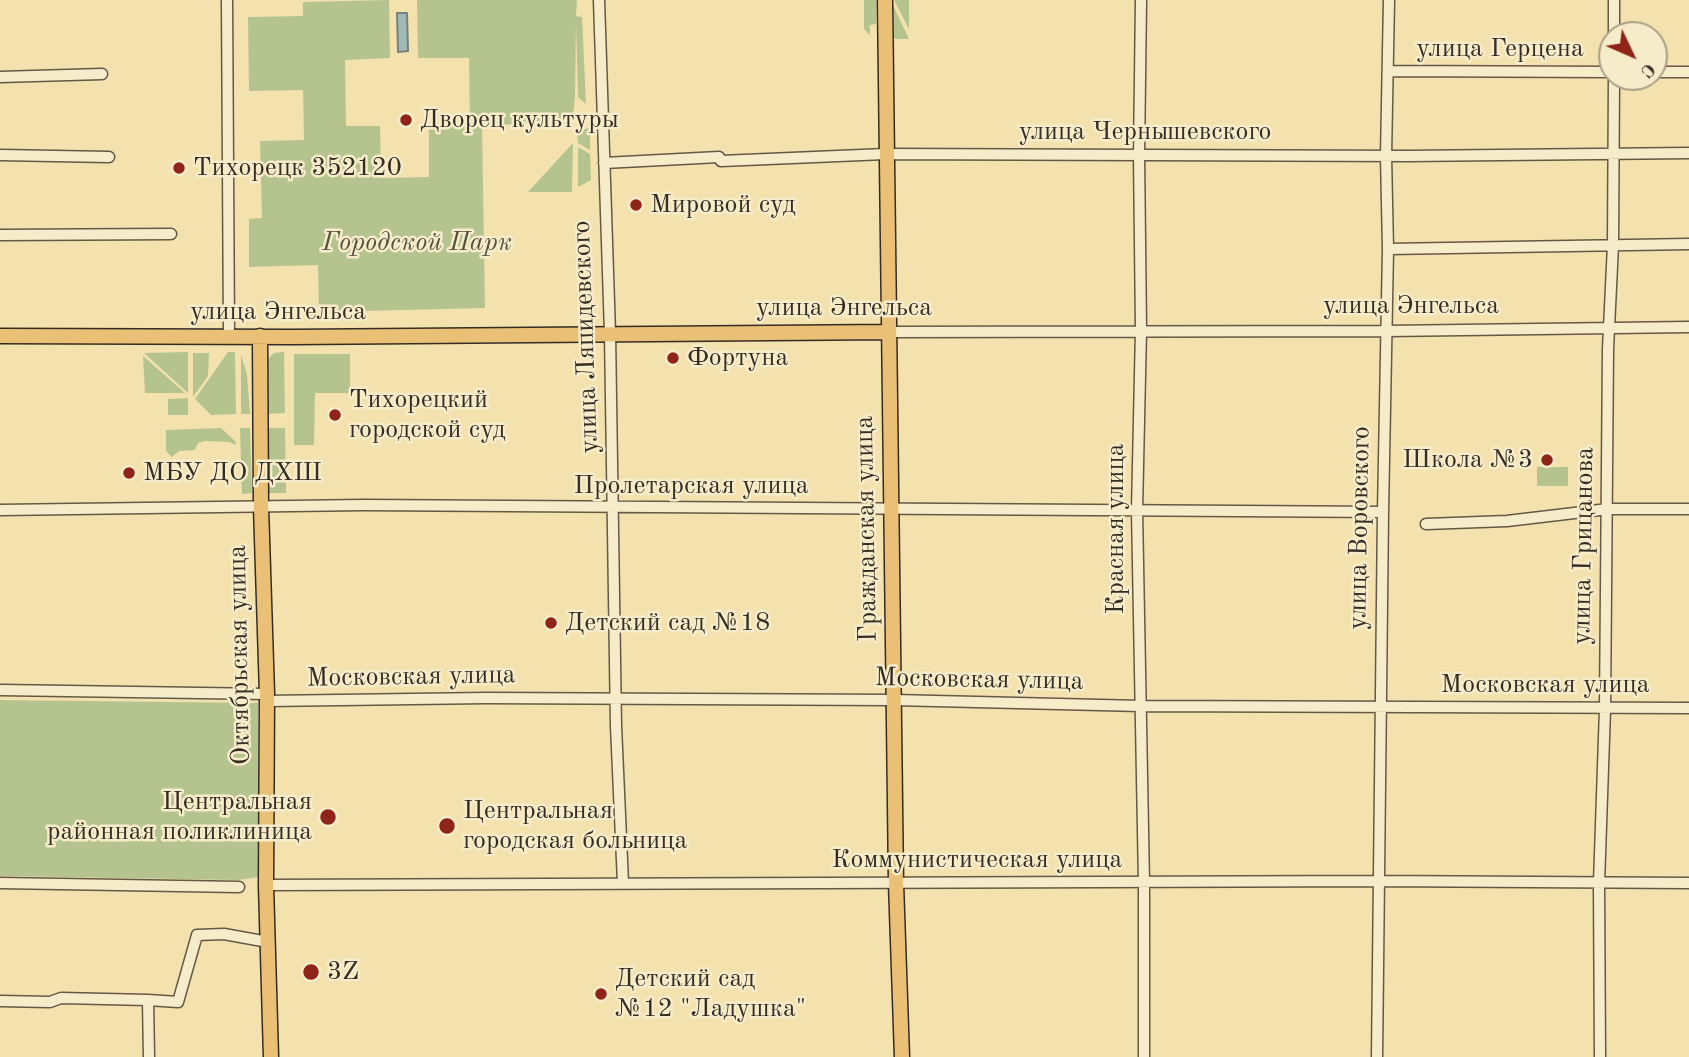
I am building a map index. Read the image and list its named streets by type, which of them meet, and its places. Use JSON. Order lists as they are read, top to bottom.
{
  "streets": {
    "main road": ["улица Энгельса", "Гражданская улица", "Октябрьская улица"],
    "street": [
      "улица Герцена",
      "улица Чернышевского",
      "улица Ляпидевского",
      "Пролетарская улица",
      "улица Воровского",
      "Красная улица",
      "улица Грицанова",
      "Московская улица",
      "Коммунистическая улица"
    ]
  },
  "crossings": [
    ["улица Герцена", "улица Воровского"],
    ["улица Чернышевского", "улица Ляпидевского"],
    ["улица Чернышевского", "улица Воровского"],
    ["улица Чернышевского", "Гражданская улица"],
    ["улица Чернышевского", "Красная улица"],
    ["улица Чернышевского", "улица Грицанова"],
    ["улица Энгельса", "улица Ляпидевского"],
    ["улица Энгельса", "улица Воровского"],
    ["улица Энгельса", "Гражданская улица"],
    ["улица Энгельса", "Красная улица"],
    ["улица Энгельса", "улица Грицанова"],
    ["улица Энгельса", "Октябрьская улица"],
    ["улица Ляпидевского", "Пролетарская улица"],
    ["улица Ляпидевского", "Московская улица"],
    ["улица Ляпидевского", "Коммунистическая улица"],
    ["Пролетарская улица", "улица Воровского"],
    ["Пролетарская улица", "Гражданская улица"],
    ["Пролетарская улица", "Красная улица"],
    ["Пролетарская улица", "Октябрьская улица"],
    ["улица Воровского", "Московская улица"],
    ["улица Воровского", "Коммунистическая улица"],
    ["Гражданская улица", "Московская улица"],
    ["Гражданская улица", "Коммунистическая улица"],
    ["Красная улица", "Московская улица"],
    ["Красная улица", "Коммунистическая улица"],
    ["улица Грицанова", "Московская улица"],
    ["улица Грицанова", "Коммунистическая улица"],
    ["Октябрьская улица", "Московская улица"],
    ["Октябрьская улица", "Коммунистическая улица"]
  ],
  "parks": ["Городской Парк"],
  "places": [
    "Дворец культуры",
    "Тихорецк 352120",
    "Мировой суд",
    "Фортуна",
    "Тихорецкий городской суд",
    "Школа №3",
    "МБУ ДО ДХШ",
    "Детский сад №18",
    "Центральная районная поликлиница",
    "Центральная городская больница",
    "3Z",
    "Детский сад №12 \"Ладушка\""
  ],
  "north": "bottom right"
}
